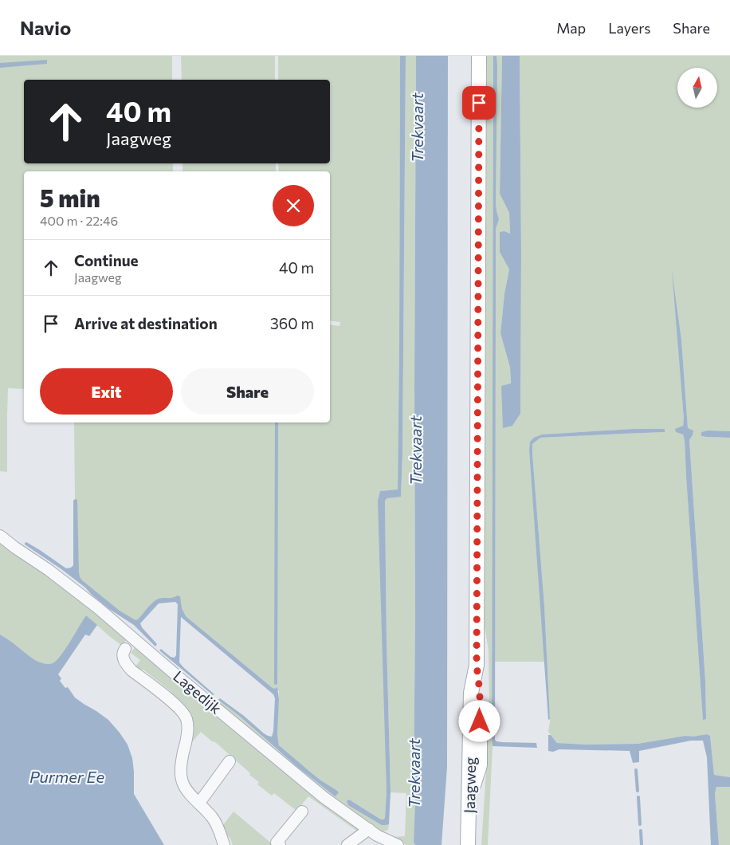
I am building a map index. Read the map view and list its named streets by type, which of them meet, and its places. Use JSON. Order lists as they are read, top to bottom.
{
  "streets": {
    "main road": ["Jaagweg"],
    "street": ["Lagedijk"]
  },
  "water": ["Trekvaart", "Purmer Ee"],
  "north": "top",
  "page": {
    "header": "Navio",
    "nav": ["Map", "Layers", "Share"],
    "turn": ["40 m", "Jaagweg"],
    "heading": ["5 min", "400 m · 22:46"],
    "list": [
      {
        "name": "Continue",
        "note": "Jaagweg",
        "value": "40 m"
      },
      {
        "name": "Arrive at destination",
        "value": "360 m"
      }
    ],
    "buttons": ["Exit", "Share"]
  }
}
